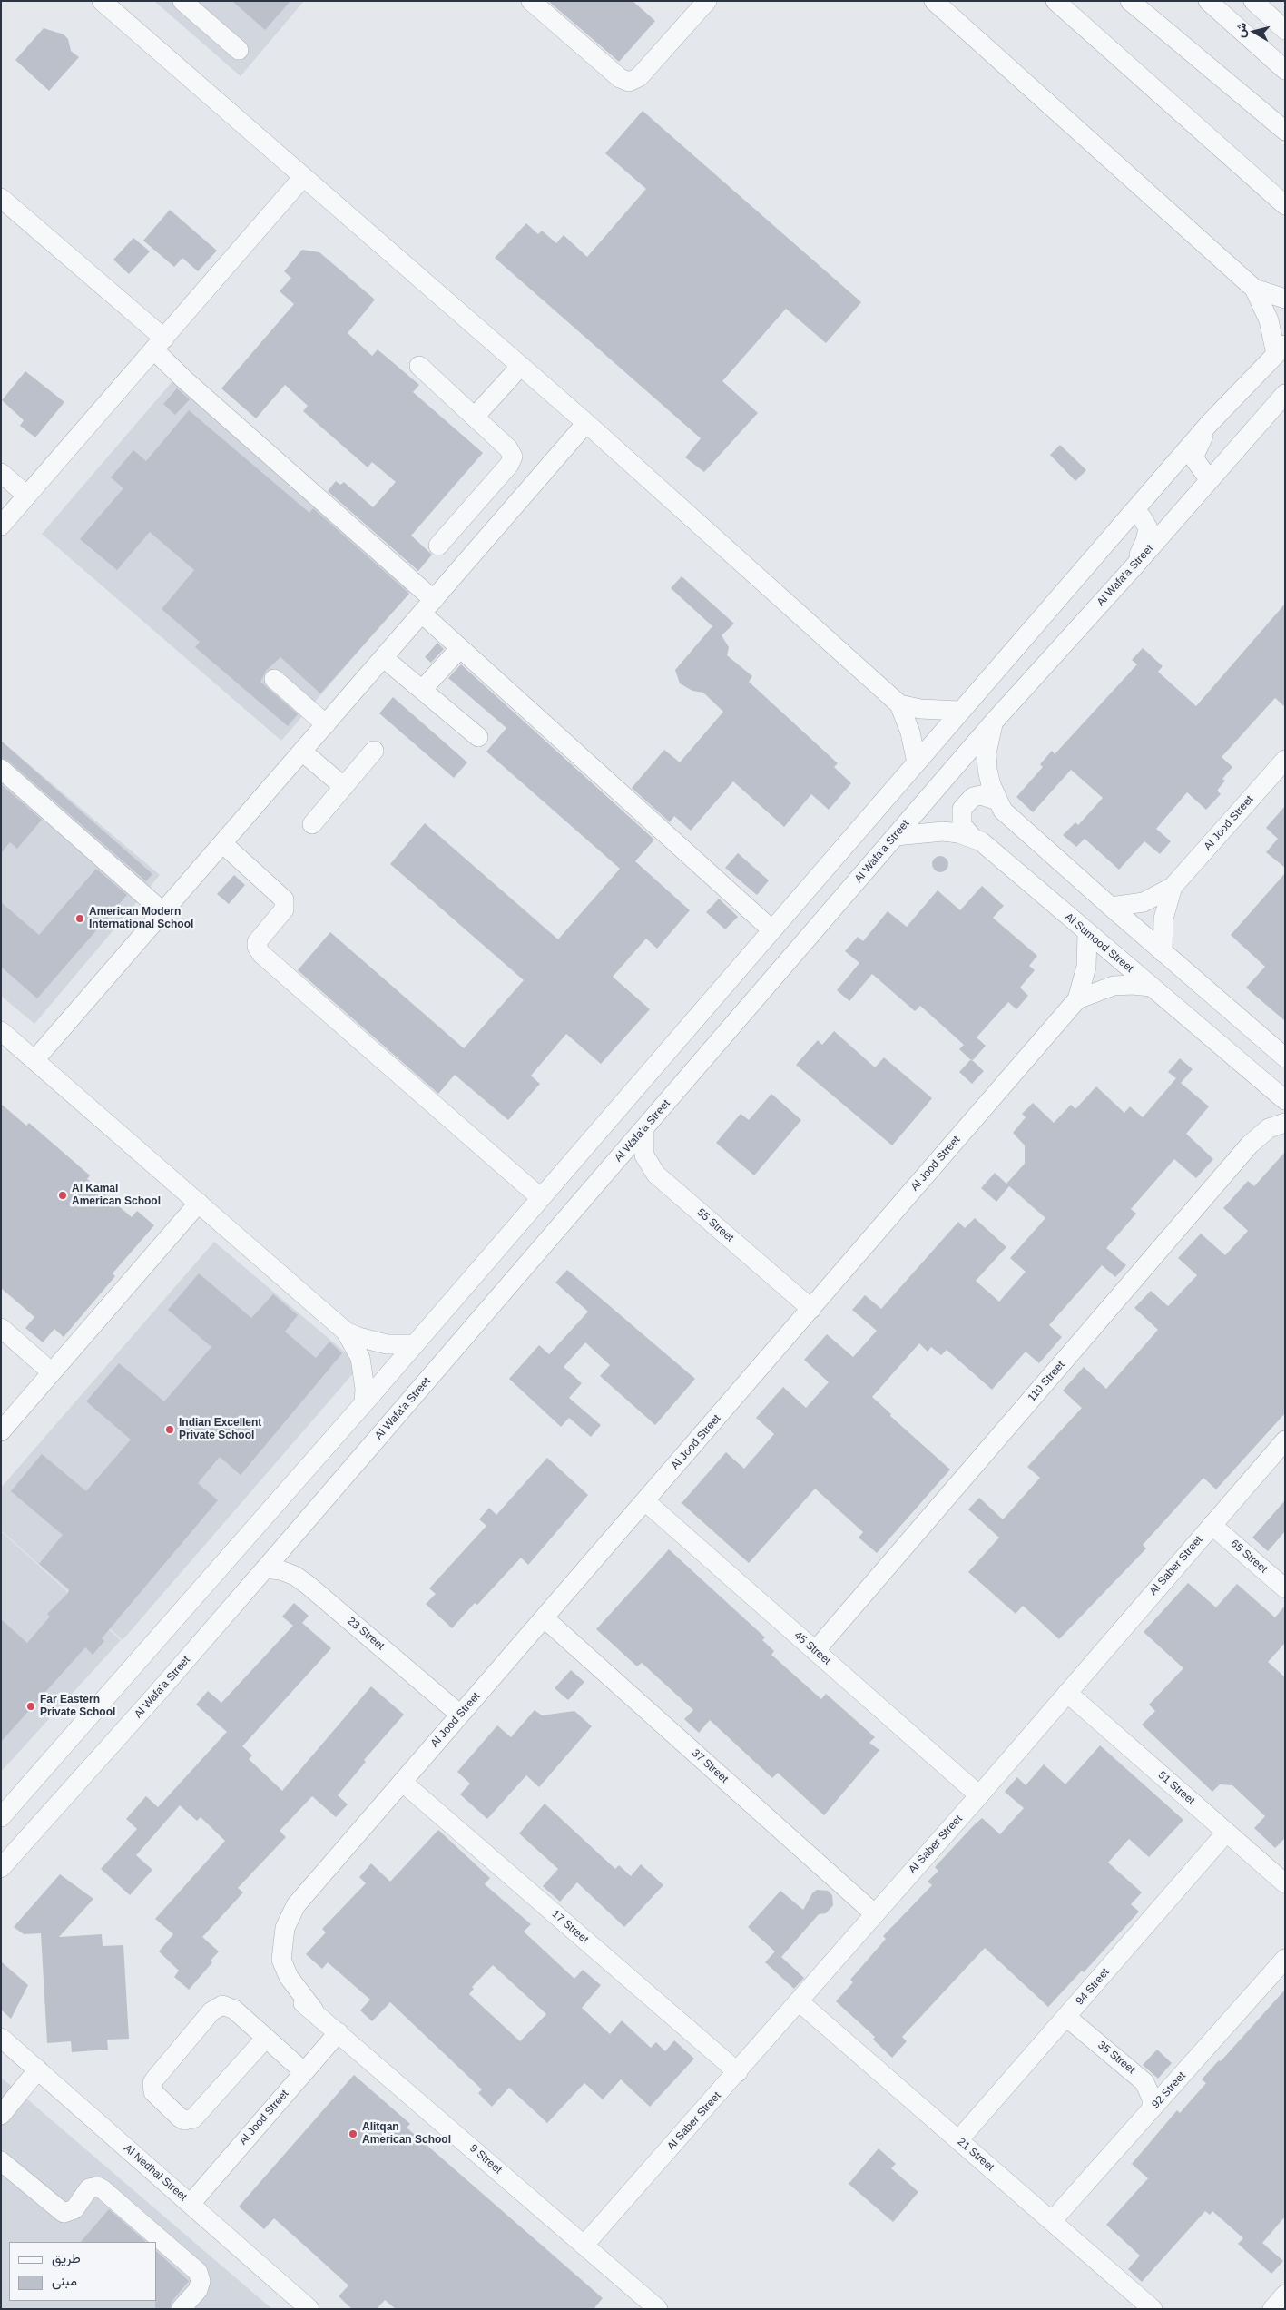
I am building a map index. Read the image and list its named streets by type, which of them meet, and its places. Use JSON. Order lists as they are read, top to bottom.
{
  "streets": {
    "street": [
      "Al Wafa'a Street",
      "Al Jood Street",
      "Al Sumood Street",
      "55 Street",
      "110 Street",
      "65 Street",
      "Al Saber Street",
      "23 Street",
      "45 Street",
      "37 Street",
      "51 Street",
      "17 Street",
      "94 Street",
      "35 Street",
      "92 Street",
      "21 Street",
      "9 Street",
      "Al Nedhal Street"
    ]
  },
  "crossings": [
    ["Al Wafa'a Street", "Al Sumood Street"],
    ["Al Wafa'a Street", "55 Street"],
    ["Al Wafa'a Street", "23 Street"],
    ["Al Jood Street", "Al Sumood Street"],
    ["Al Jood Street", "55 Street"],
    ["Al Jood Street", "23 Street"],
    ["Al Jood Street", "45 Street"],
    ["Al Jood Street", "37 Street"],
    ["Al Jood Street", "17 Street"],
    ["Al Jood Street", "9 Street"],
    ["Al Jood Street", "Al Nedhal Street"],
    ["110 Street", "45 Street"],
    ["65 Street", "Al Saber Street"],
    ["Al Saber Street", "45 Street"],
    ["Al Saber Street", "37 Street"],
    ["Al Saber Street", "51 Street"],
    ["Al Saber Street", "17 Street"],
    ["Al Saber Street", "21 Street"],
    ["Al Saber Street", "9 Street"],
    ["51 Street", "94 Street"],
    ["94 Street", "35 Street"],
    ["94 Street", "21 Street"],
    ["35 Street", "92 Street"],
    ["92 Street", "21 Street"]
  ],
  "places": [
    "American Modern International School",
    "Al Kamal American School",
    "Indian Excellent Private School",
    "Far Eastern Private School",
    "Alitqan American School"
  ],
  "legend": ["طريق", "مبنى"],
  "north": "left"
}
